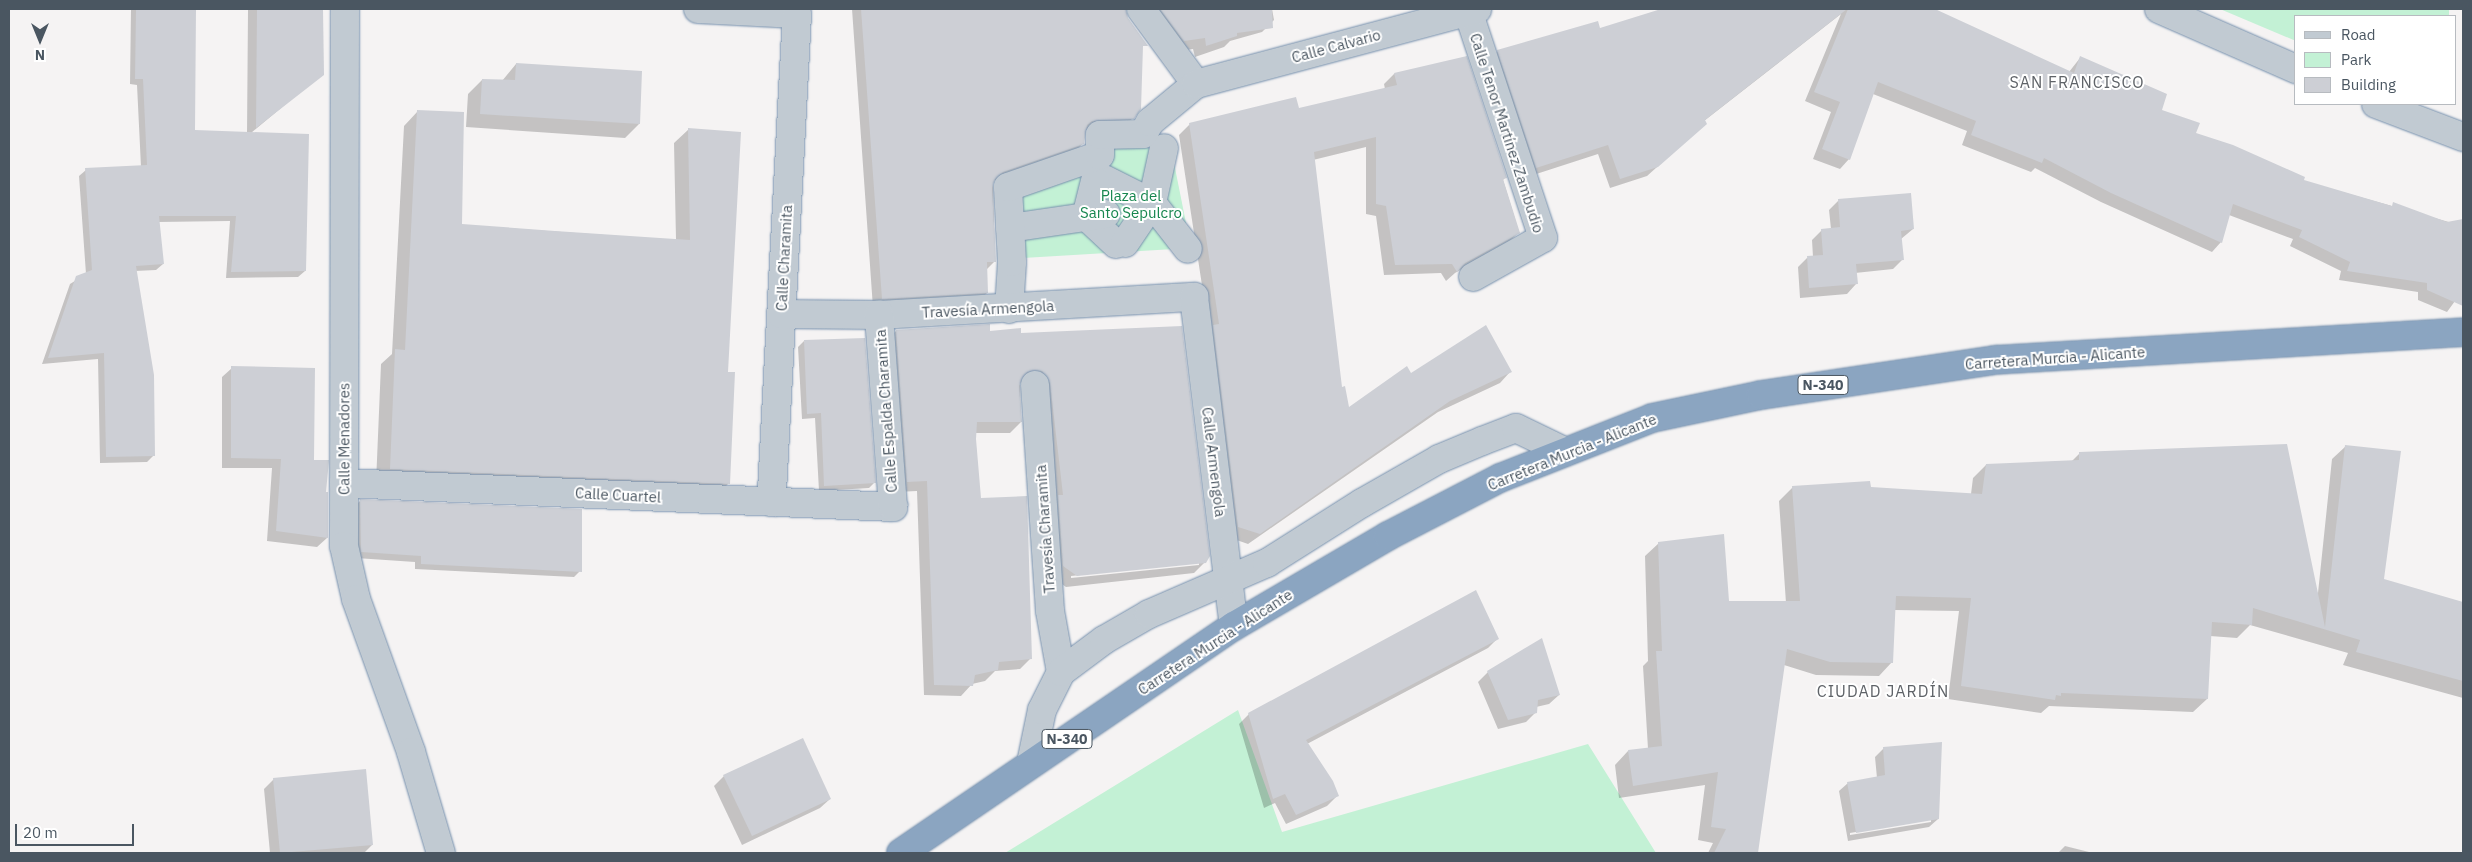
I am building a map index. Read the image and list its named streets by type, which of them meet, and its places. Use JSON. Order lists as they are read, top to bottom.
{
  "streets": {
    "highway": ["Carretera Murcia - Alicante", "N-340"],
    "street": [
      "Calle Calvario",
      "Calle Tenor Martínez Zambudio",
      "Calle Charamita",
      "Travesía Armengola",
      "Calle Espalda Charamita",
      "Calle Menadores",
      "Calle Armengola",
      "Calle Cuartel",
      "Travesía Charamita"
    ]
  },
  "crossings": [
    ["Calle Calvario", "Calle Tenor Martínez Zambudio"],
    ["Calle Charamita", "Travesía Armengola"],
    ["Calle Charamita", "Calle Cuartel"],
    ["Travesía Armengola", "Calle Espalda Charamita"],
    ["Travesía Armengola", "Calle Armengola"],
    ["Carretera Murcia - Alicante", "Calle Armengola"],
    ["Calle Espalda Charamita", "Calle Cuartel"],
    ["Calle Menadores", "Calle Cuartel"]
  ],
  "districts": ["SAN FRANCISCO", "CIUDAD JARDÍN"],
  "parks": ["Plaza del Santo Sepulcro"],
  "legend": ["Road", "Park", "Building"],
  "scale_bar": "20 m",
  "north": "bottom"
}
